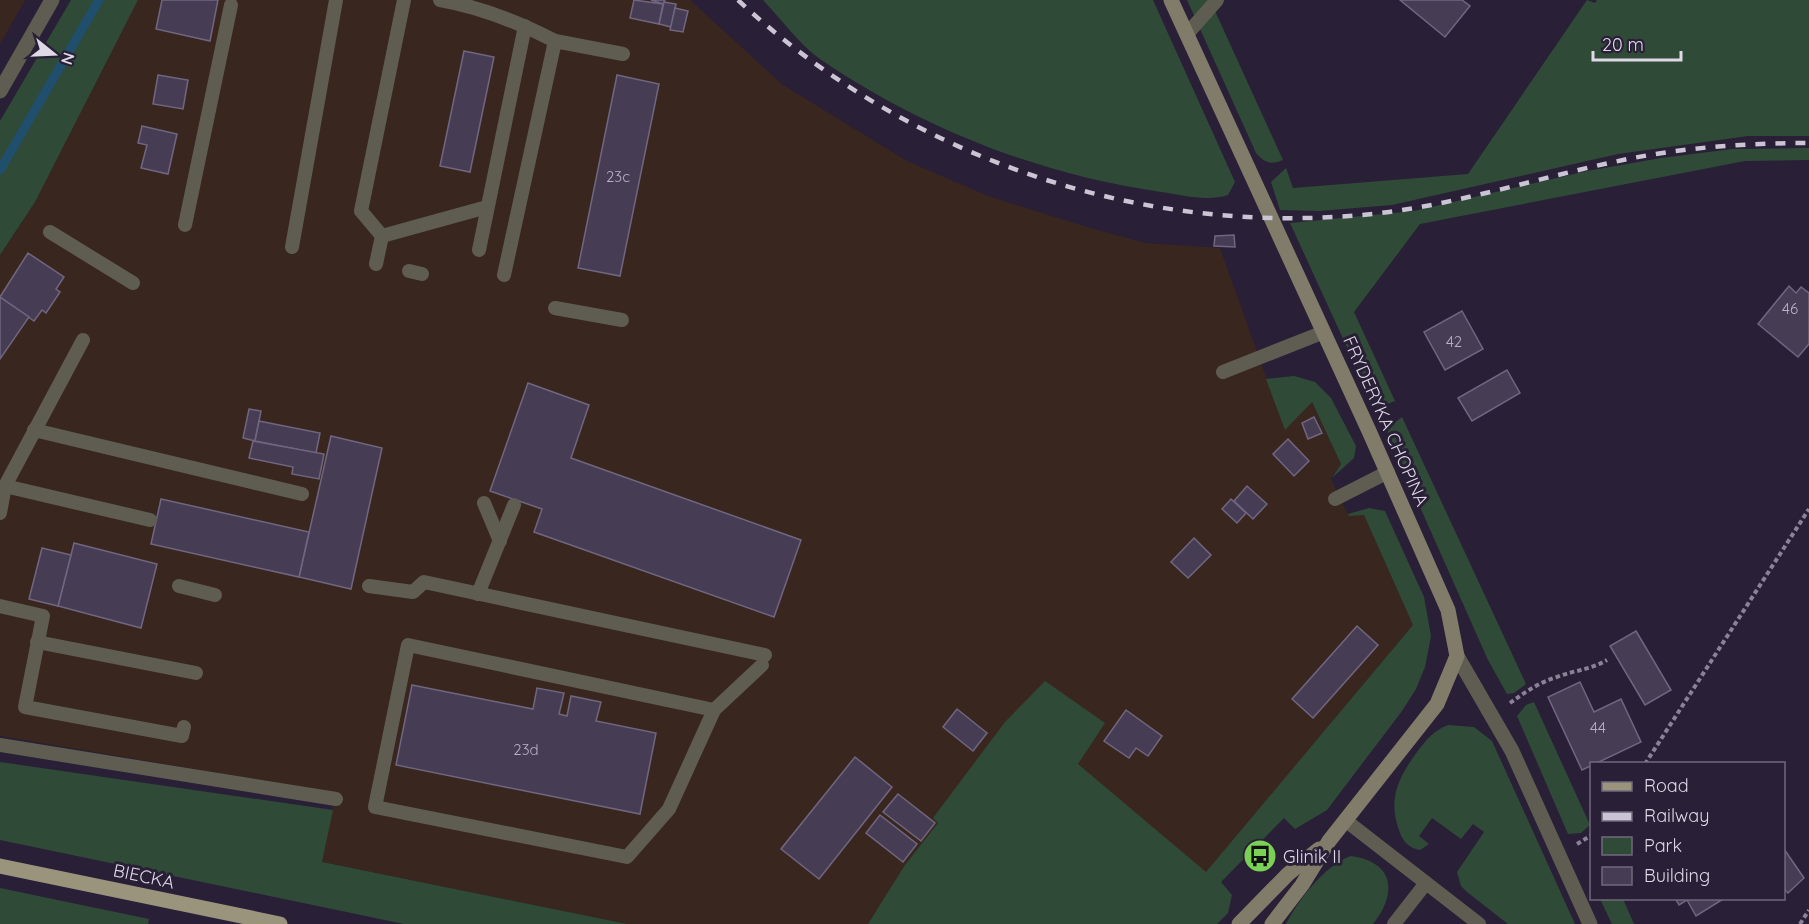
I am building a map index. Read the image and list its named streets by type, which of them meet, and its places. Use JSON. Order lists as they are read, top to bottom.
{
  "streets": {
    "main road": ["BIECKA"],
    "street": ["FRYDERYKA CHOPINA"]
  },
  "places": {
    "bus stop": ["Glinik II"]
  },
  "house_numbers": [
    "23c",
    "46",
    "42",
    "44",
    "23d"
  ],
  "legend": [
    "Road",
    "Railway",
    "Park",
    "Building"
  ],
  "scale_bar": "20 m",
  "north": "right"
}
